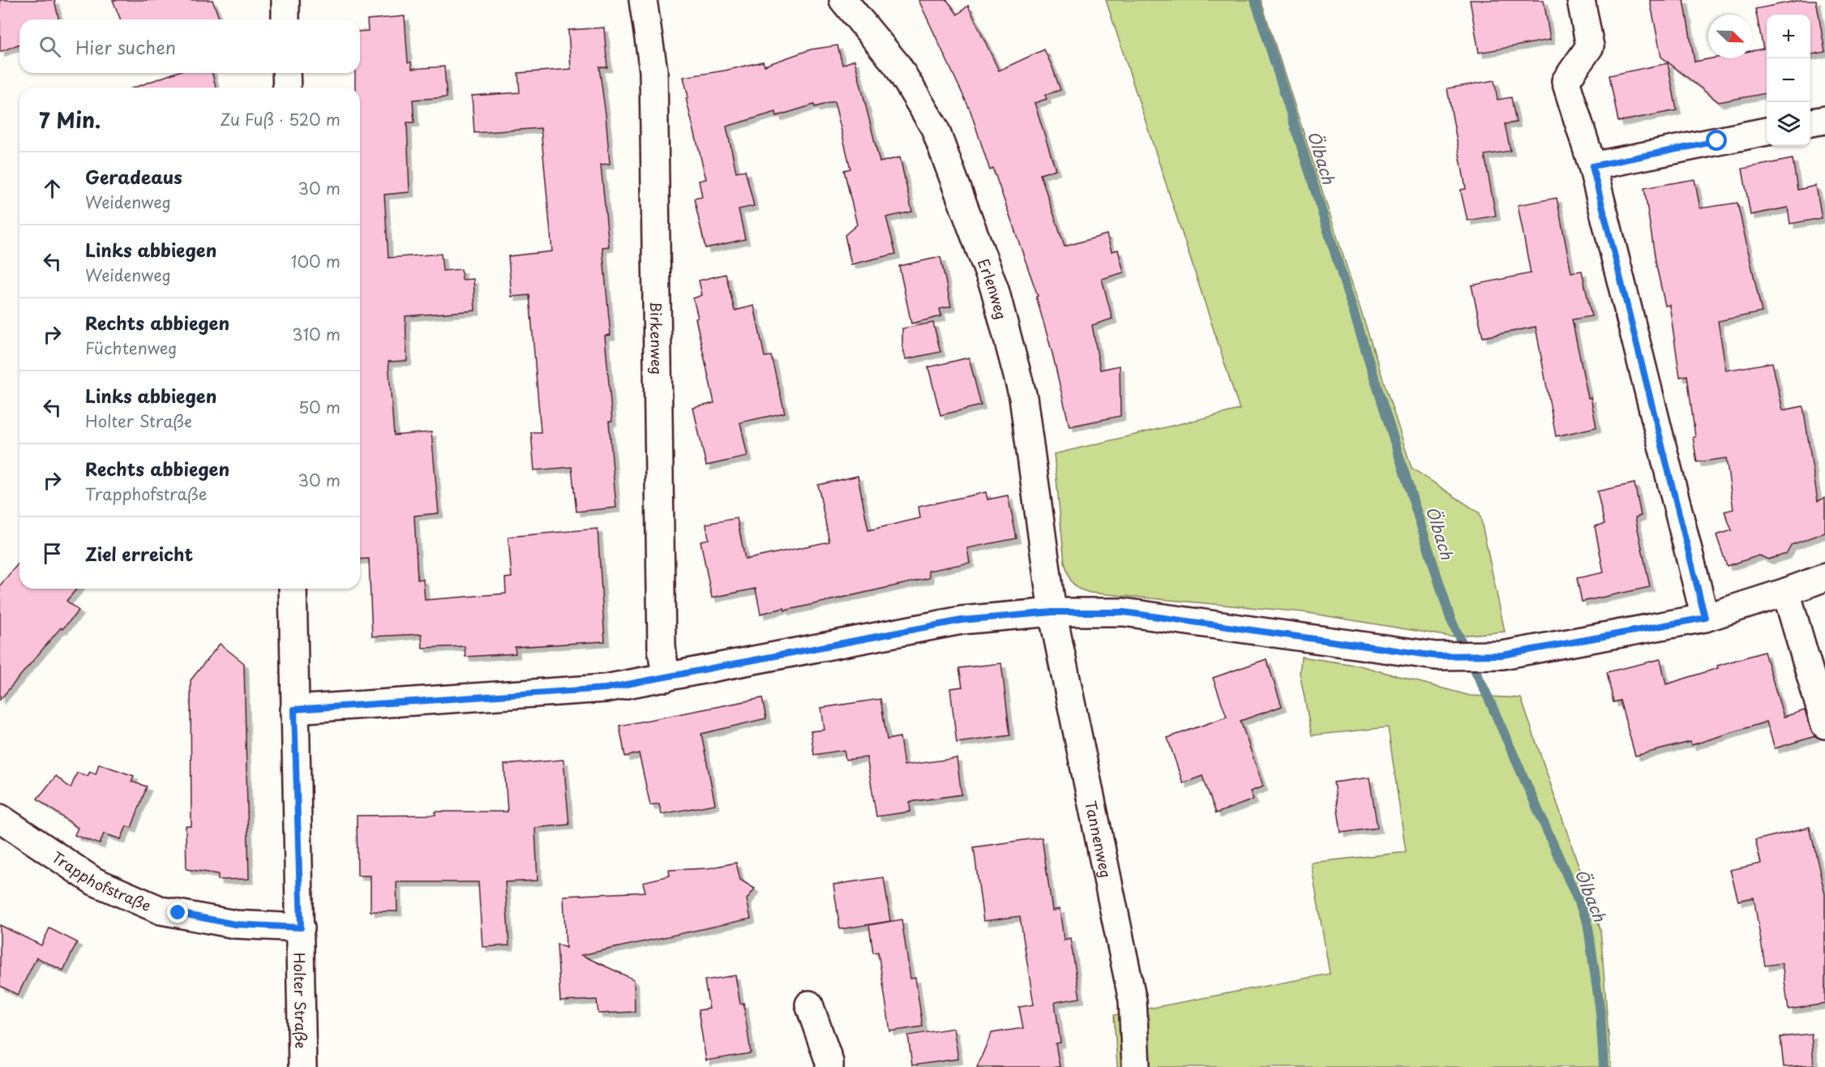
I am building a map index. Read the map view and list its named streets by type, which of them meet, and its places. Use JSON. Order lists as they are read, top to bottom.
{
  "streets": {
    "street": [
      "Erlenweg",
      "Birkenweg",
      "Tannenweg",
      "Trapphofstraße",
      "Holter Straße"
    ]
  },
  "crossings": [
    ["Erlenweg", "Tannenweg"],
    ["Trapphofstraße", "Holter Straße"]
  ],
  "water": ["Ölbach"],
  "north": "bottom right",
  "page": {
    "map_buttons": ["+", "−"],
    "search": "Hier suchen",
    "heading": ["7 Min.", "Zu Fuß · 520 m"],
    "list": [
      ["Geradeaus", "Weidenweg", "30 m"],
      ["Links abbiegen", "Weidenweg", "100 m"],
      ["Rechts abbiegen", "Füchtenweg", "310 m"],
      ["Links abbiegen", "Holter Straße", "50 m"],
      ["Rechts abbiegen", "Trapphofstraße", "30 m"],
      "Ziel erreicht"
    ]
  }
}
